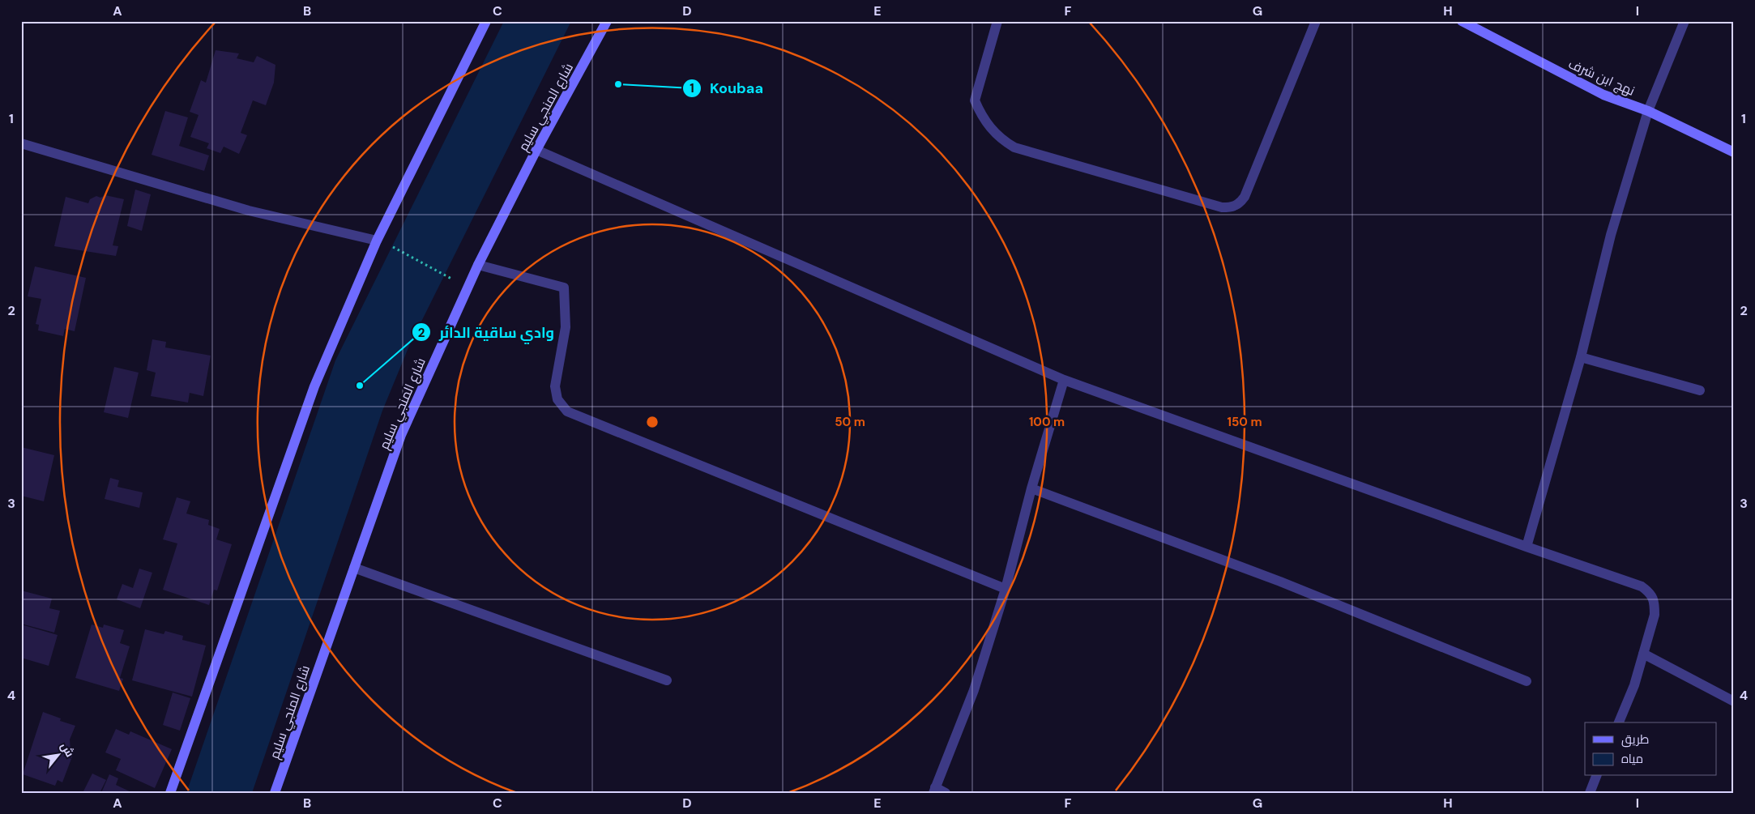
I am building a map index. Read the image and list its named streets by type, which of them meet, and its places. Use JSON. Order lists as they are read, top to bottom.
{
  "streets": {
    "main road": ["نهج ابن شرف", "شارع المنجي سليم"]
  },
  "places": ["Koubaa", "وادي ساقية الدائر"],
  "legend": ["طريق", "مياه"],
  "north": "top right",
  "grid": {
    "columns": [
      "A",
      "B",
      "C",
      "D",
      "E",
      "F",
      "G",
      "H",
      "I"
    ],
    "rows": [
      "1",
      "2",
      "3",
      "4"
    ]
  },
  "rings": ["50 m", "100 m", "150 m"]
}
